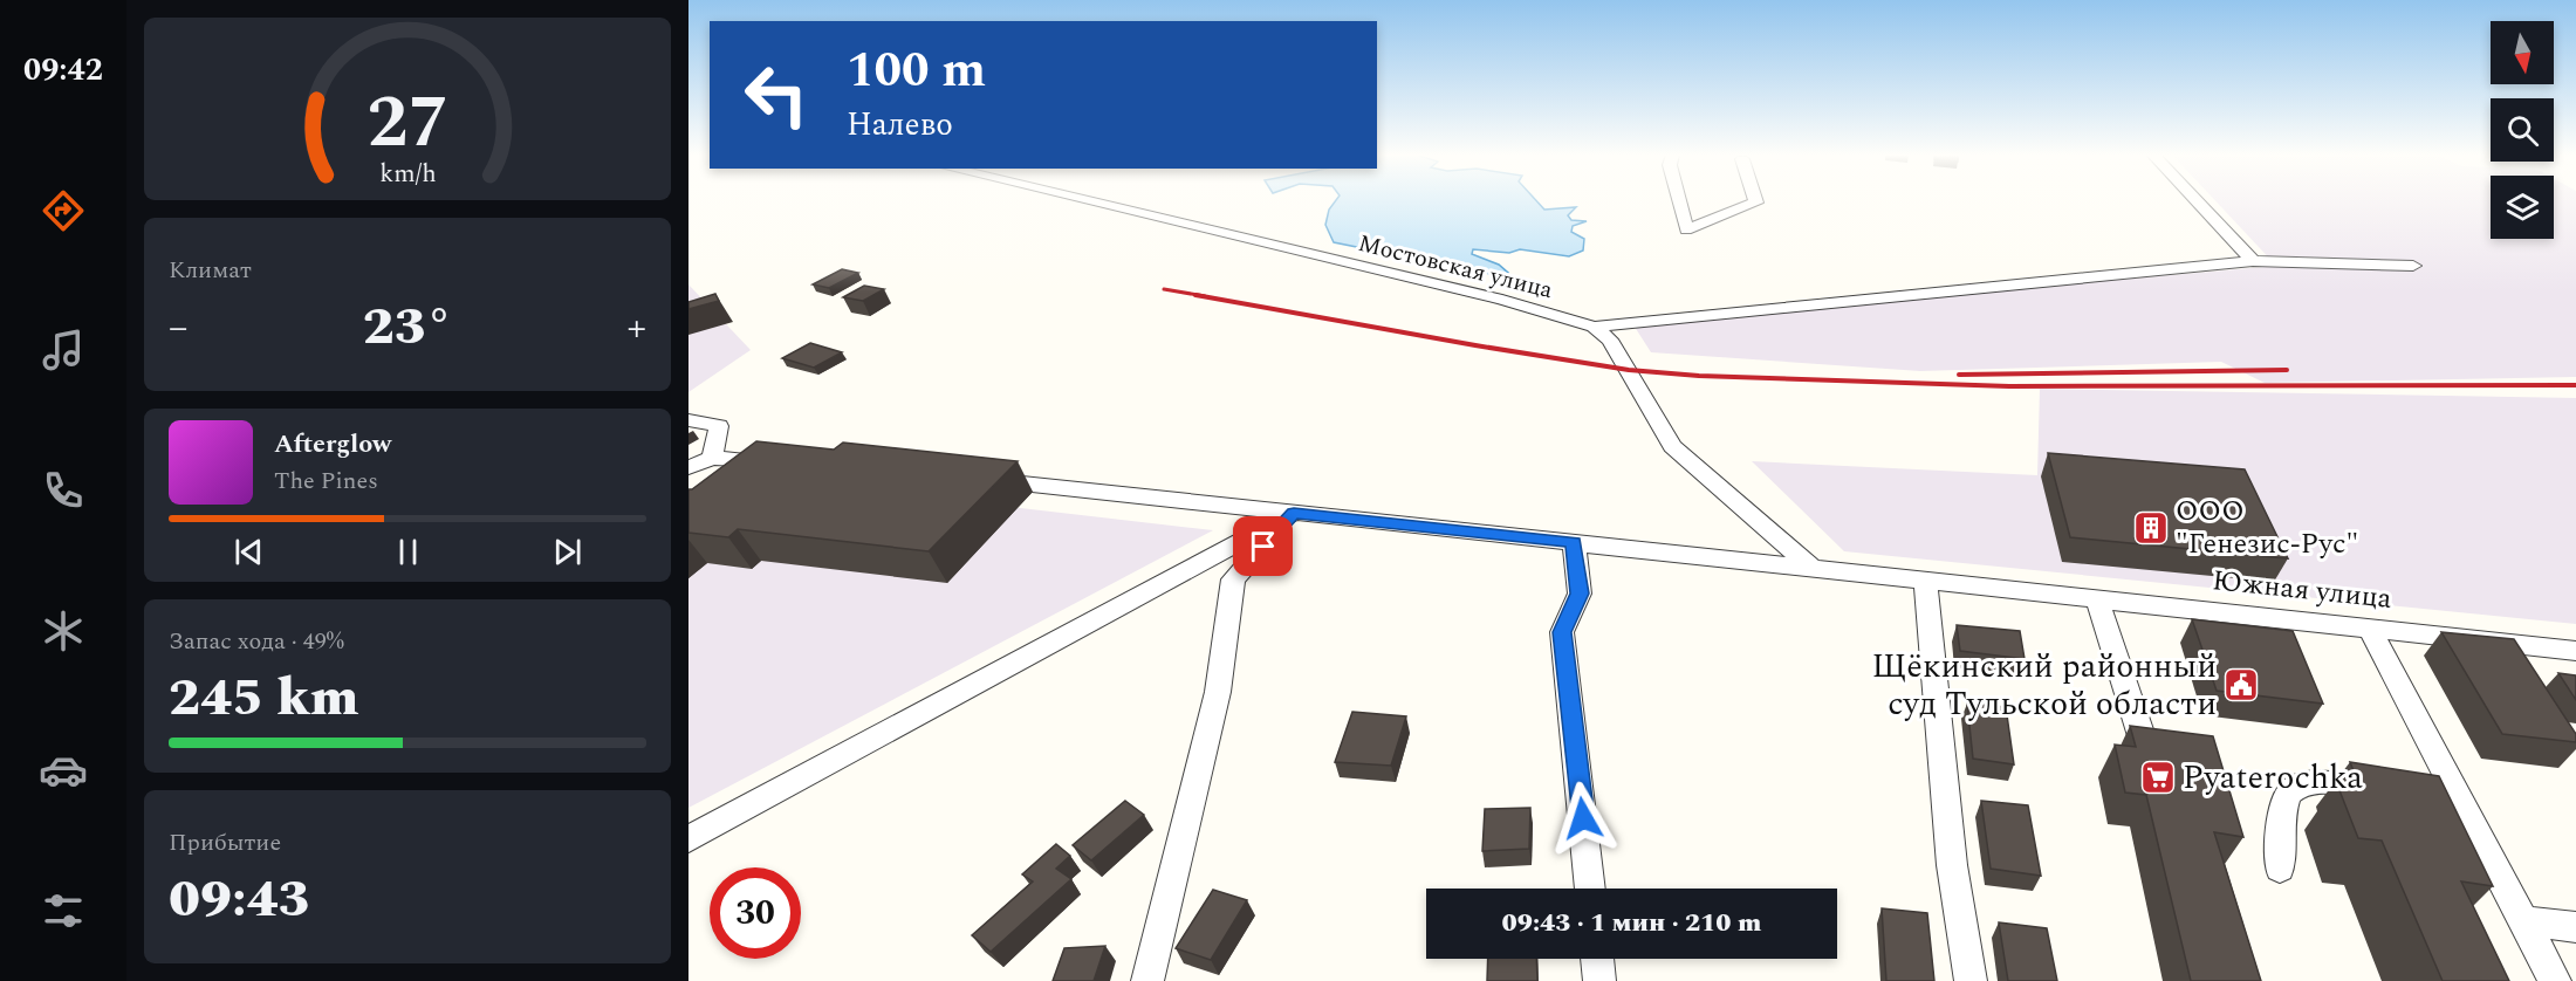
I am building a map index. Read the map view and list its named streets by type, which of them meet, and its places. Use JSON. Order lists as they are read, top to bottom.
{
  "streets": {
    "street": ["Мостовская улица", "Южная улица"]
  },
  "places": {
    "building": ["ООО \"Генезис-Рус\""],
    "public building": ["Щёкинский районный суд Тульской области"],
    "supermarket": ["Pyaterochka"]
  },
  "north": "bottom",
  "page": {
    "tabs": "09:42",
    "turn": ["100 m", "Налево"],
    "tile": [
      "Климат",
      ["Запас хода · 49%", "245 km"],
      ["Прибытие", "09:43"]
    ],
    "heat": ["−", "23°", "+"],
    "song": ["Afterglow", "The Pines"],
    "limit": "30",
    "trip": "09:43 · 1 мин · 210 m",
    "gauge": ["27", "km/h"]
  }
}
